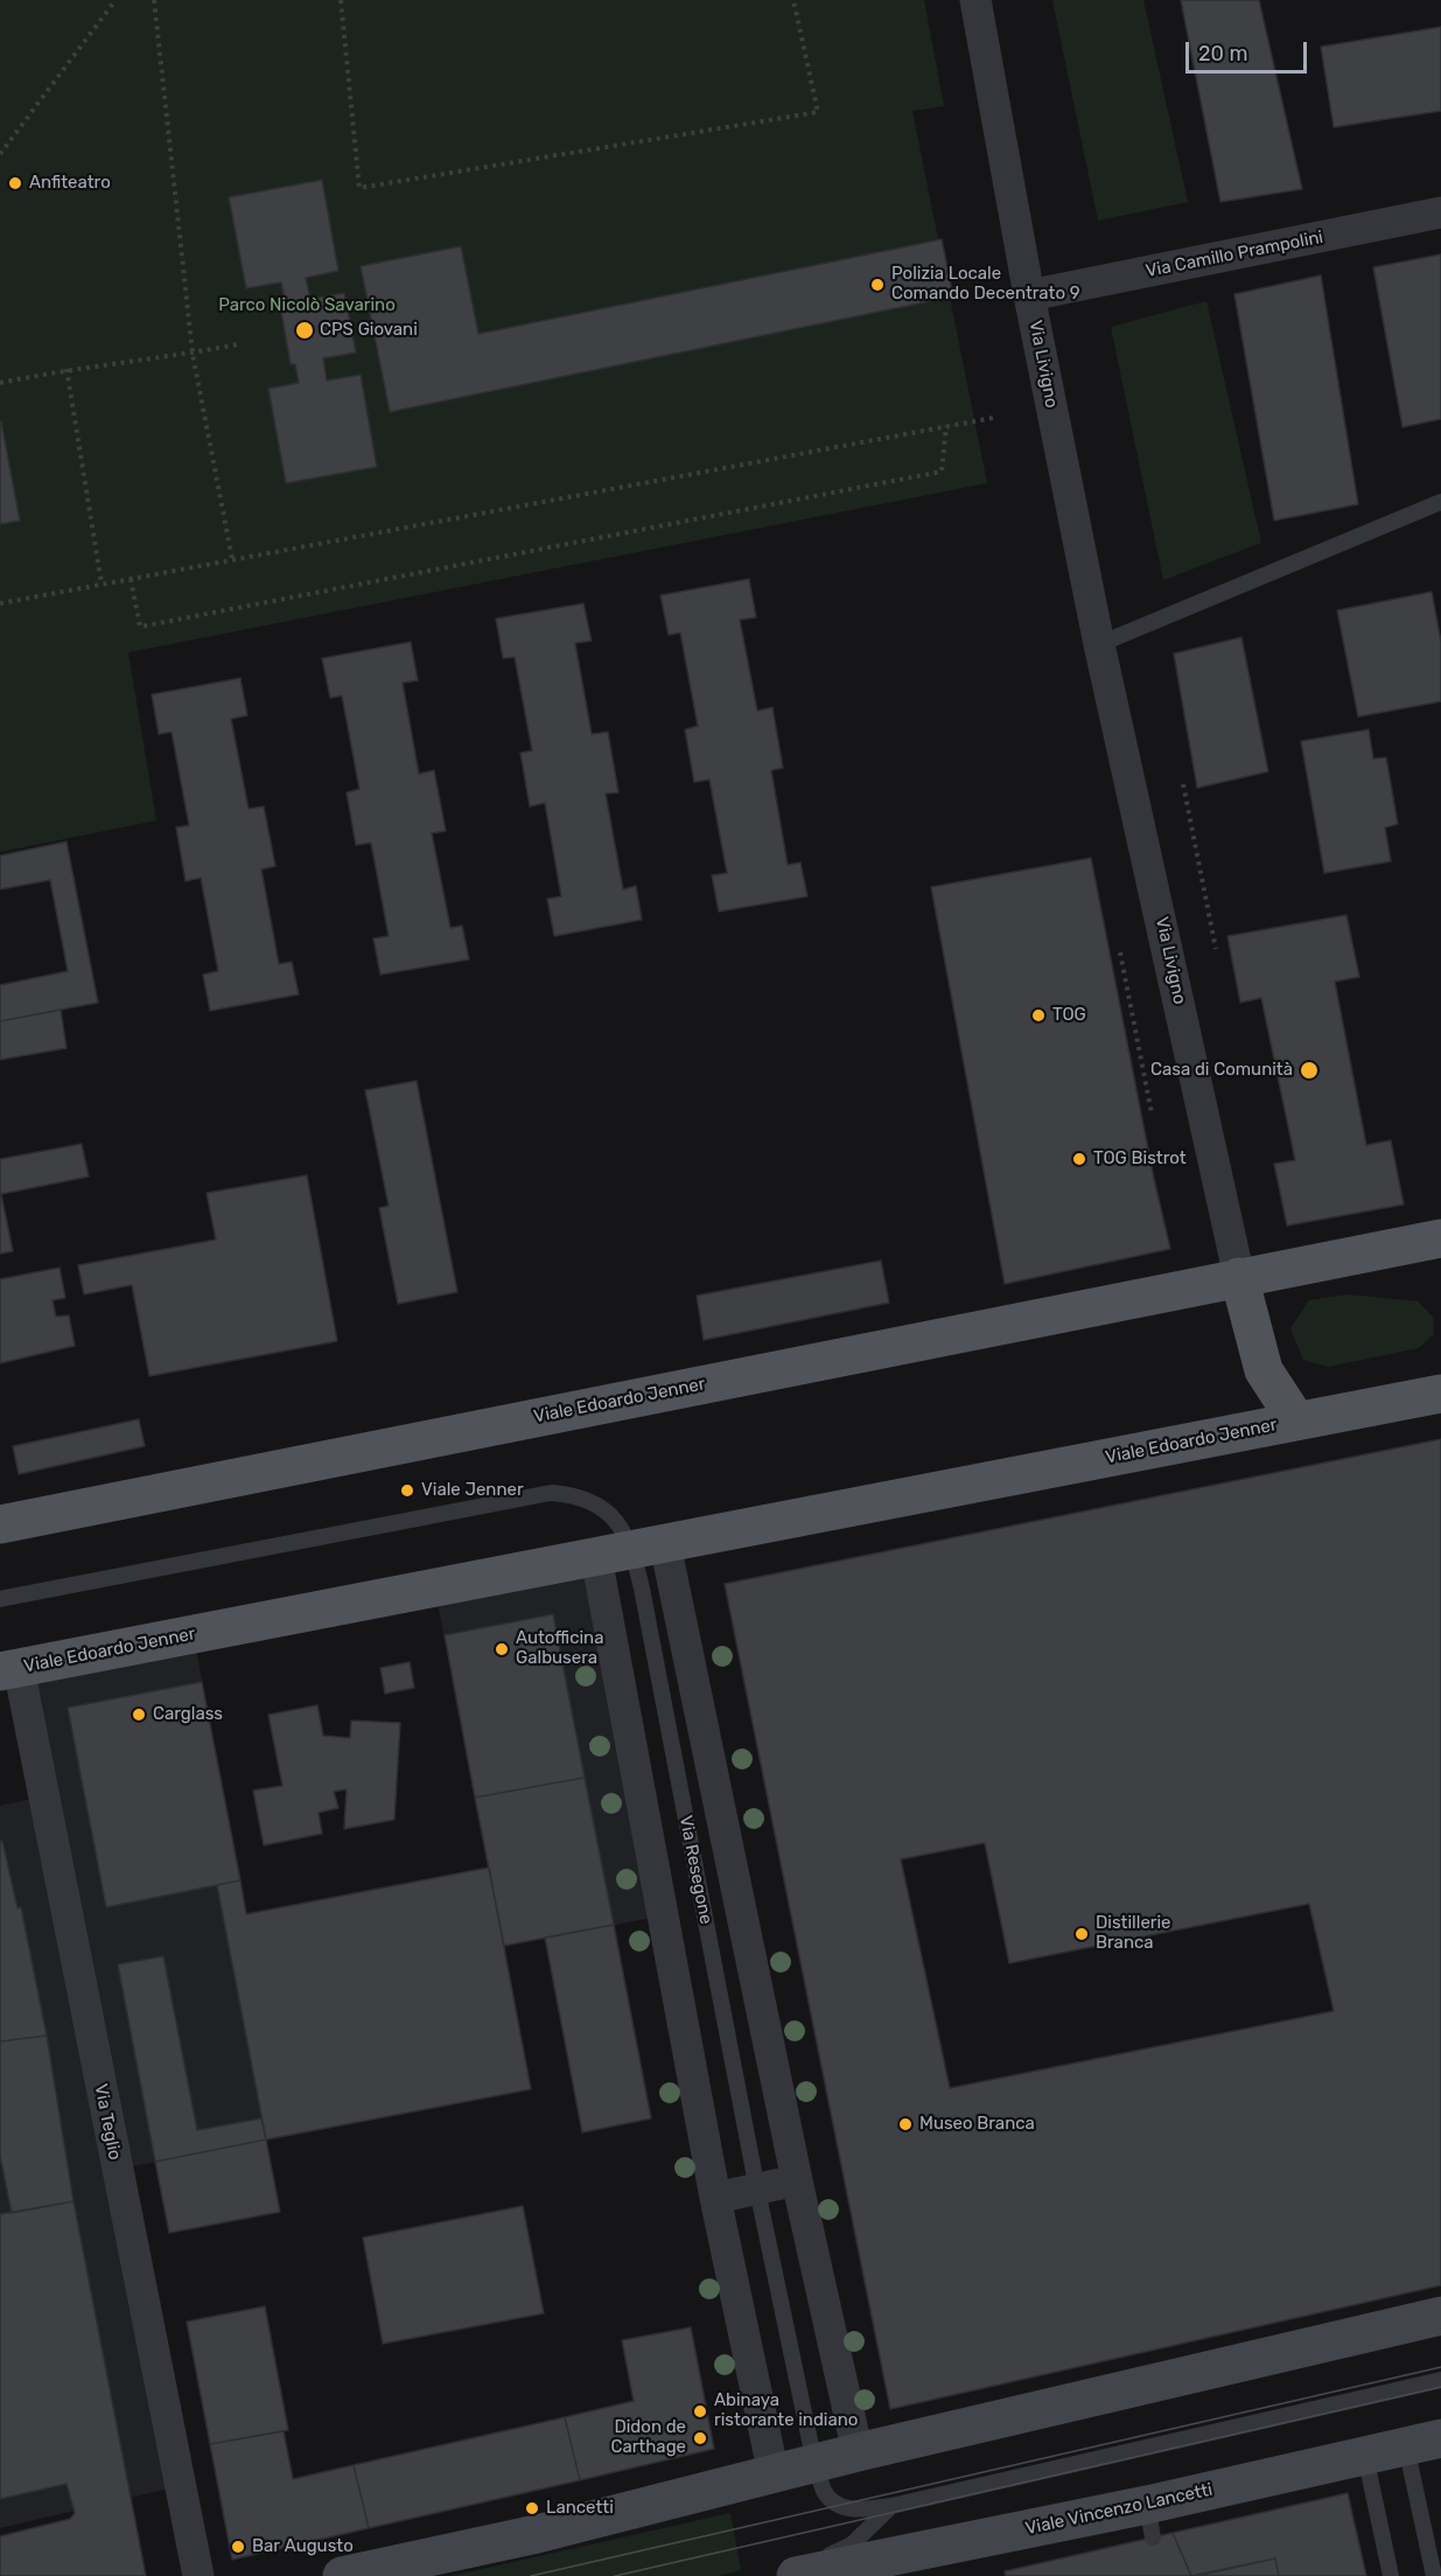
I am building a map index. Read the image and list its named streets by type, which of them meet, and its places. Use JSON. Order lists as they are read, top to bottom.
{
  "streets": {
    "main road": ["Viale Edoardo Jenner", "Viale Vincenzo Lancetti"],
    "street": [
      "Via Camillo Prampolini",
      "Via Livigno",
      "Via Resegone",
      "Via Teglio"
    ]
  },
  "crossings": [
    ["Via Camillo Prampolini", "Via Livigno"],
    ["Via Livigno", "Viale Edoardo Jenner"],
    ["Viale Edoardo Jenner", "Via Resegone"],
    ["Viale Edoardo Jenner", "Via Teglio"]
  ],
  "parks": ["Parco Nicolò Savarino"],
  "places": [
    "Anfiteatro",
    "Polizia Locale Comando Decentrato 9",
    "CPS Giovani",
    "TOG",
    "Casa di Comunità",
    "TOG Bistrot",
    "Viale Jenner",
    "Autofficina Galbusera",
    "Carglass",
    "Distillerie Branca",
    "Museo Branca",
    "Abinaya ristorante indiano",
    "Didon de Carthage",
    "Lancetti",
    "Bar Augusto"
  ],
  "scale_bar": "20 m"
}
